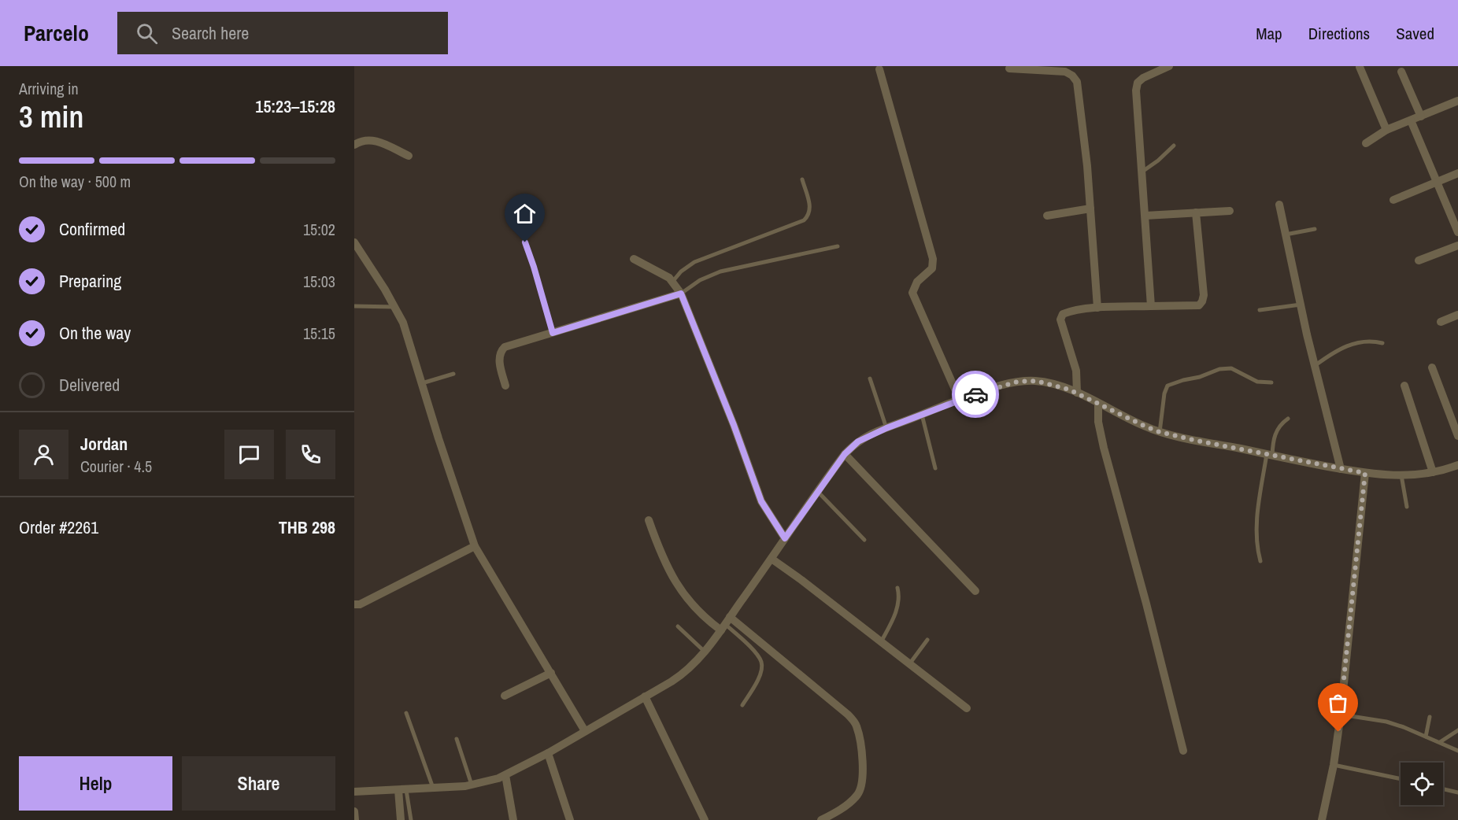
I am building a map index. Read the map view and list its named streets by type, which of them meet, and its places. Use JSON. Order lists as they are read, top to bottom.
{
  "page": {
    "header": "Parcelo",
    "search": "Search here",
    "nav": ["Map", "Directions", "Saved"],
    "heading": ["3 min", "Arriving in", "15:23–15:28"],
    "panel": [
      "Jordan",
      "Courier · 4.5",
      "Order #2261",
      "THB 298"
    ],
    "bar": "On the way · 500 m",
    "list": [
      ["Confirmed", "15:02"],
      ["Preparing", "15:03"],
      ["On the way", "15:15"],
      "Delivered"
    ],
    "buttons": ["Help", "Share"]
  }
}
